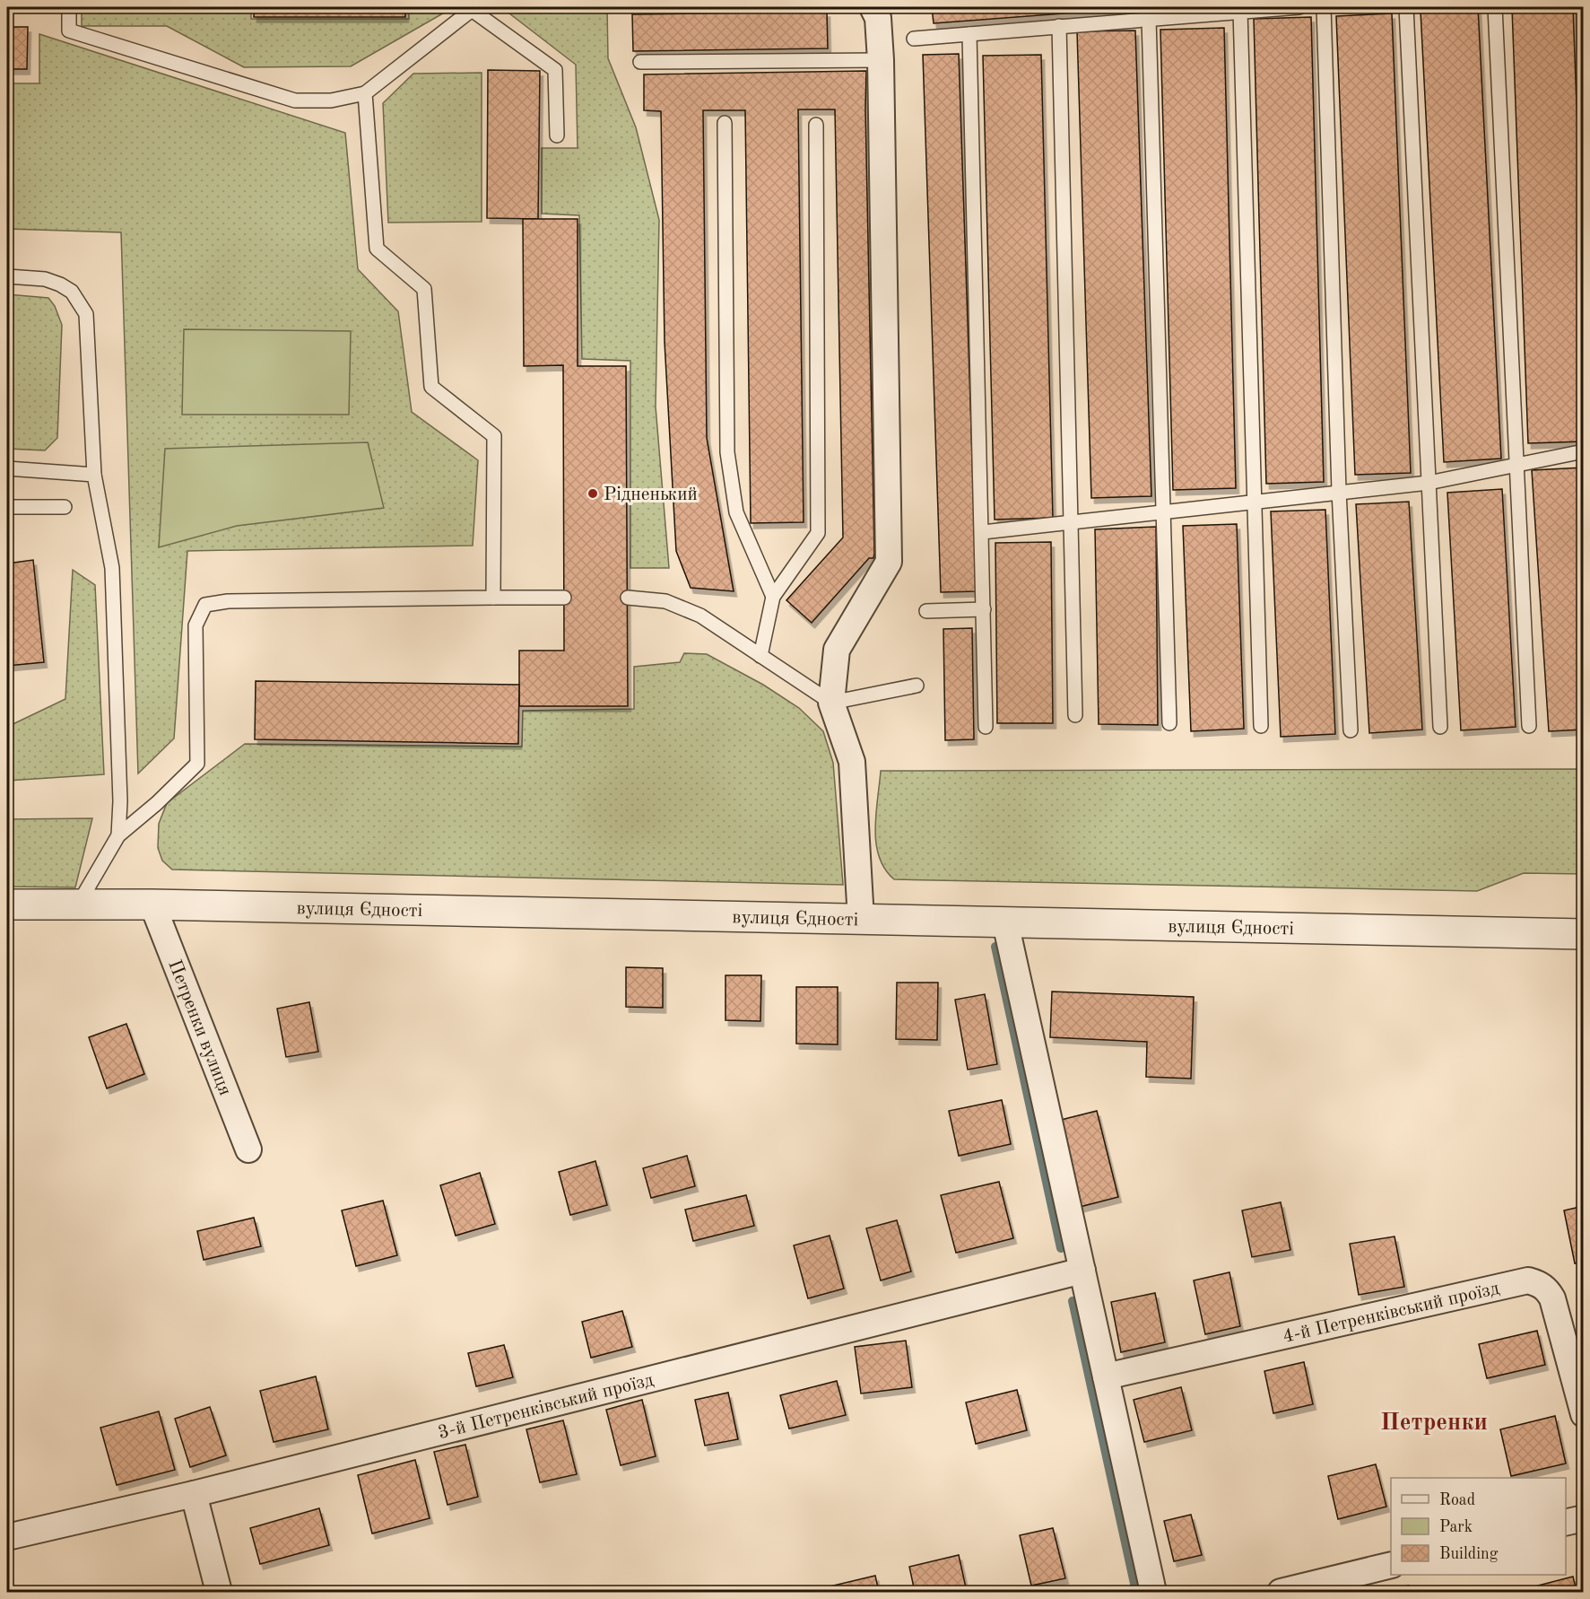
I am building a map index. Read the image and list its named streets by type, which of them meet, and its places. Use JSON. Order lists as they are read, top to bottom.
{
  "streets": {
    "street": [
      "вулиця Єдності",
      "Петренки вулиця",
      "4-й Петренківський проїзд",
      "3-й Петренківський проїзд"
    ]
  },
  "crossings": [
    ["вулиця Єдності", "Петренки вулиця"]
  ],
  "districts": ["Петренки"],
  "places": ["Рідненький"],
  "legend": ["Road", "Park", "Building"]
}
